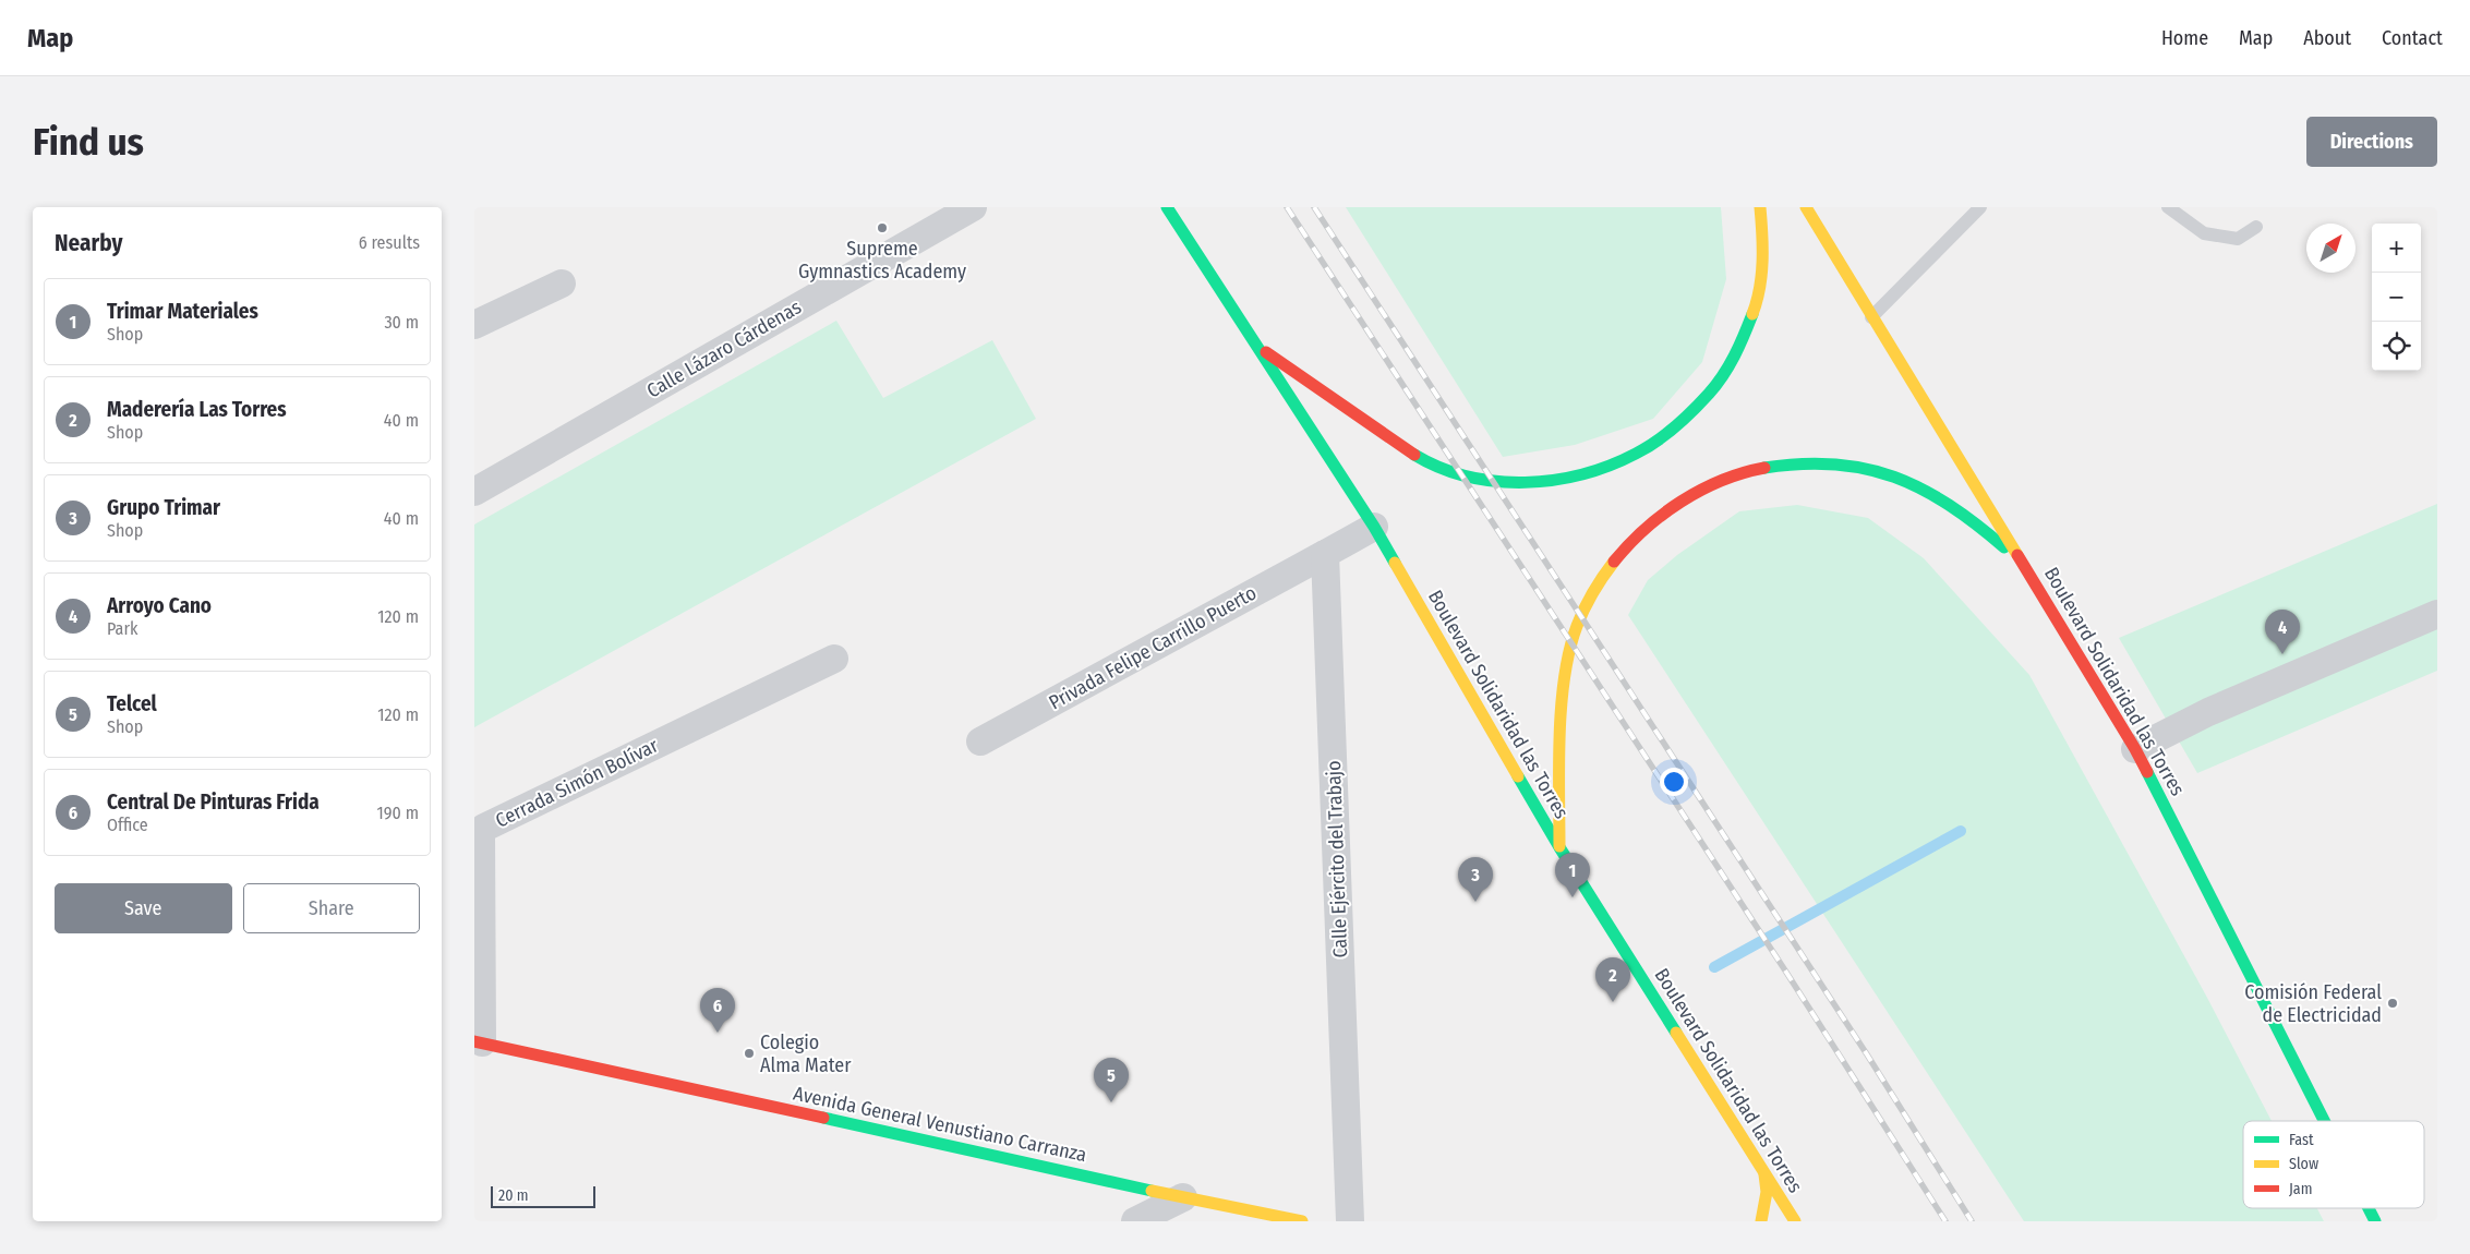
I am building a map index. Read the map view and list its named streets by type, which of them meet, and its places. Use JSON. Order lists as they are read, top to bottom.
{
  "streets": {
    "main road": ["Boulevard Solidaridad las Torres", "Avenida General Venustiano Carranza"],
    "street": [
      "Calle Lázaro Cárdenas",
      "Privada Felipe Carrillo Puerto",
      "Cerrada Simón Bolívar",
      "Calle Ejército del Trabajo"
    ]
  },
  "crossings": [
    ["Privada Felipe Carrillo Puerto", "Calle Ejército del Trabajo"],
    ["Cerrada Simón Bolívar", "Avenida General Venustiano Carranza"]
  ],
  "places": ["Supreme Gymnastics Academy", "Comisión Federal de Electricidad", "Colegio Alma Mater"],
  "legend": ["Fast", "Slow", "Jam"],
  "scale_bar": "20 m",
  "north": "top right",
  "page": {
    "header": "Map",
    "nav": [
      "Home",
      "Map",
      "About",
      "Contact"
    ],
    "buttons": [
      "Directions",
      ["Save", "Share"]
    ],
    "title": "Find us",
    "heading": ["Nearby", "6 results"],
    "map_buttons": ["+", "−"],
    "list": [
      {
        "mark": "1",
        "name": "Trimar Materiales",
        "note": "Shop",
        "value": "30 m"
      },
      {
        "mark": "2",
        "name": "Maderería Las Torres",
        "note": "Shop",
        "value": "40 m"
      },
      {
        "mark": "3",
        "name": "Grupo Trimar",
        "note": "Shop",
        "value": "40 m"
      },
      {
        "mark": "4",
        "name": "Arroyo Cano",
        "note": "Park",
        "value": "120 m"
      },
      {
        "mark": "5",
        "name": "Telcel",
        "note": "Shop",
        "value": "120 m"
      },
      {
        "mark": "6",
        "name": "Central De Pinturas Frida",
        "note": "Office",
        "value": "190 m"
      }
    ],
    "pins": [
      "4",
      "1",
      "3",
      "2",
      "6",
      "5"
    ],
    "scale": "20 m"
  }
}
